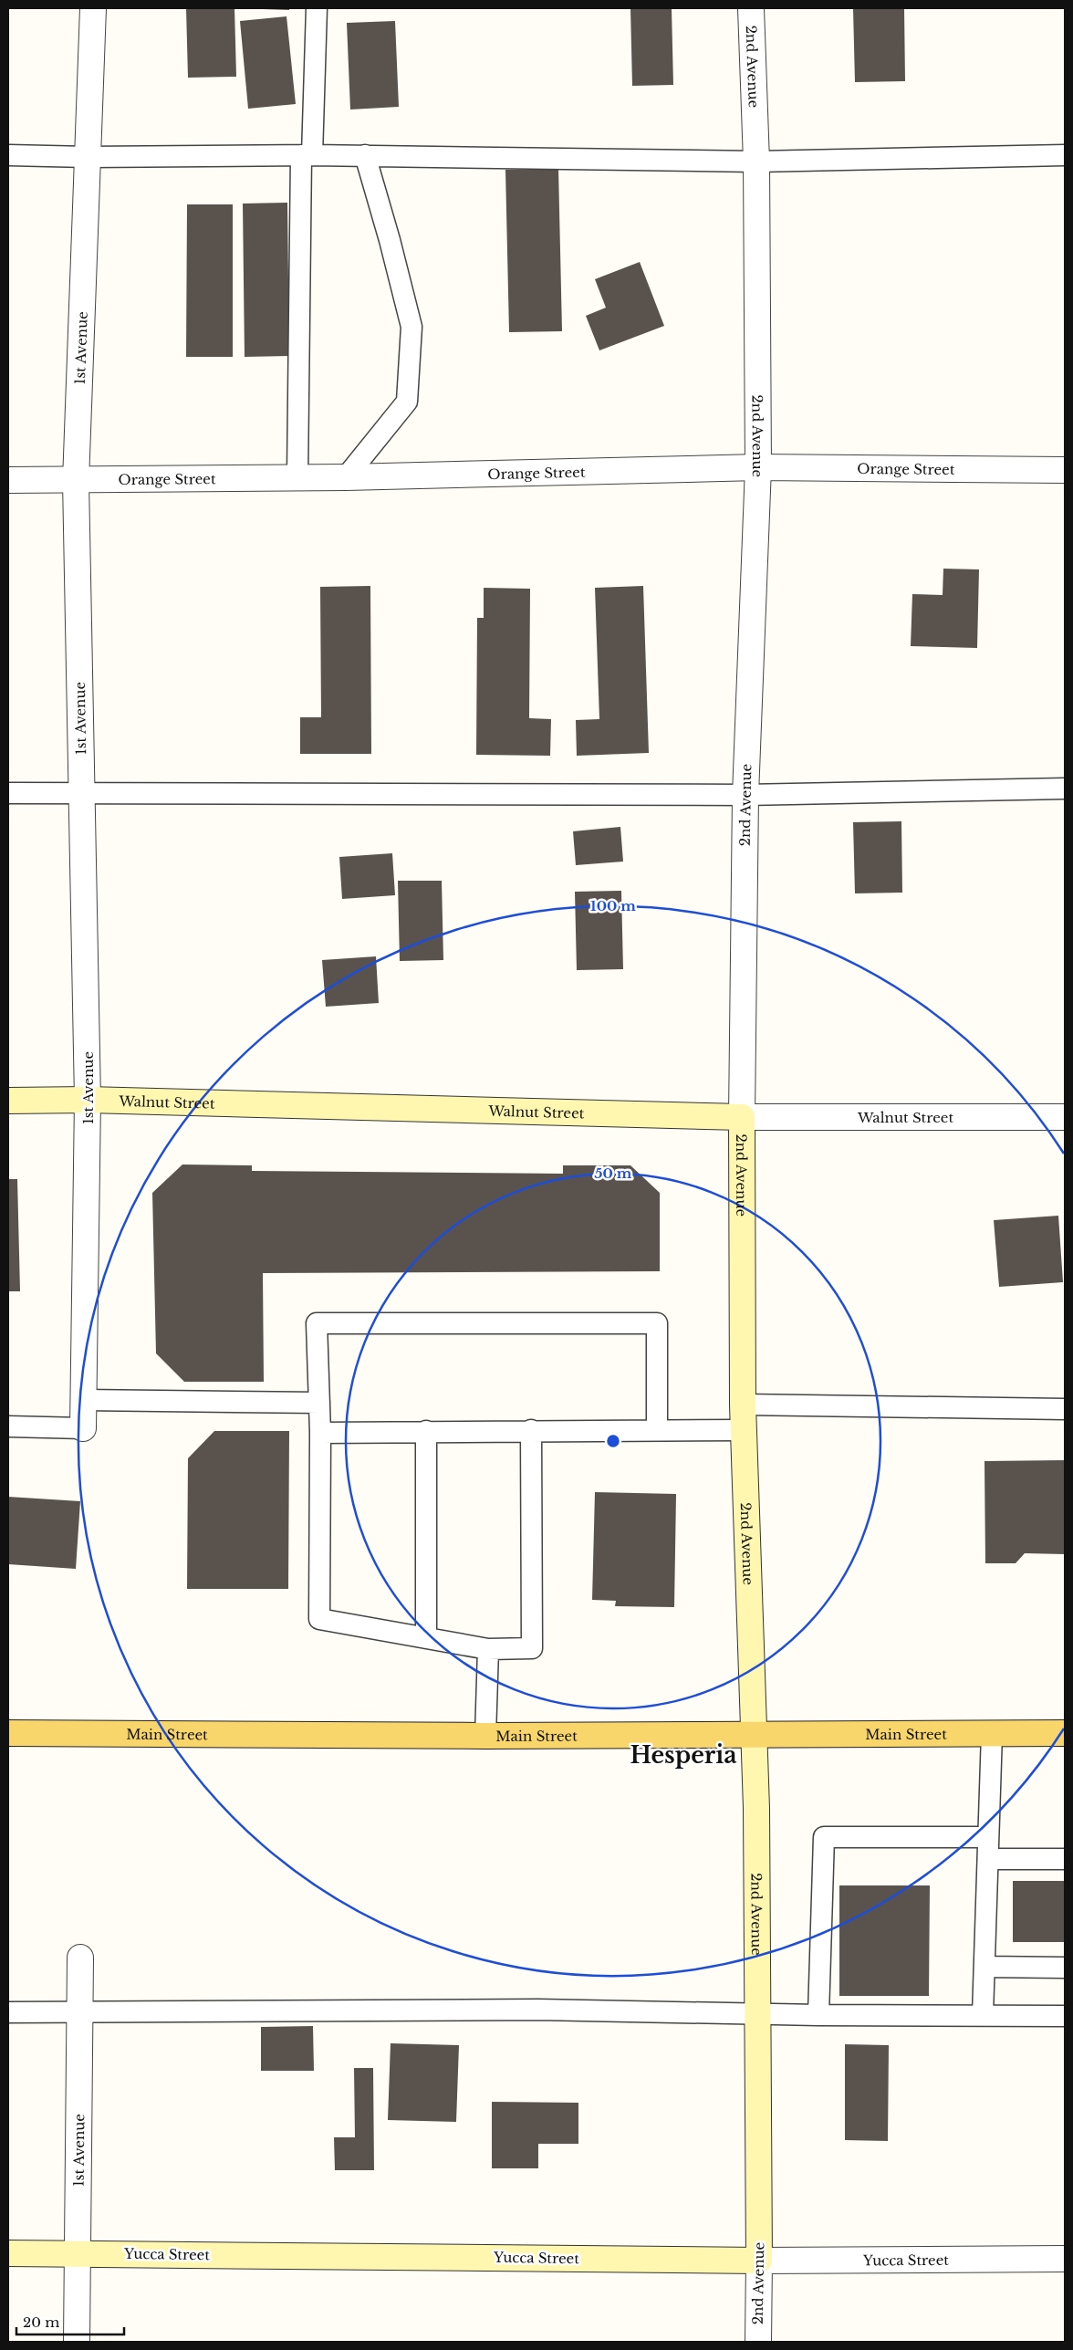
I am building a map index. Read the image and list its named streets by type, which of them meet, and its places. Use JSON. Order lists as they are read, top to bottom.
{
  "streets": {
    "main road": [
      "2nd Avenue",
      "Walnut Street",
      "Main Street",
      "Yucca Street"
    ],
    "street": ["1st Avenue", "Orange Street"]
  },
  "crossings": [
    ["2nd Avenue", "Orange Street"],
    ["2nd Avenue", "Walnut Street"],
    ["2nd Avenue", "Main Street"],
    ["2nd Avenue", "Yucca Street"],
    ["1st Avenue", "Orange Street"],
    ["1st Avenue", "Walnut Street"],
    ["1st Avenue", "Yucca Street"]
  ],
  "districts": ["Hesperia"],
  "scale_bar": "20 m",
  "rings": ["100 m", "50 m"]
}
